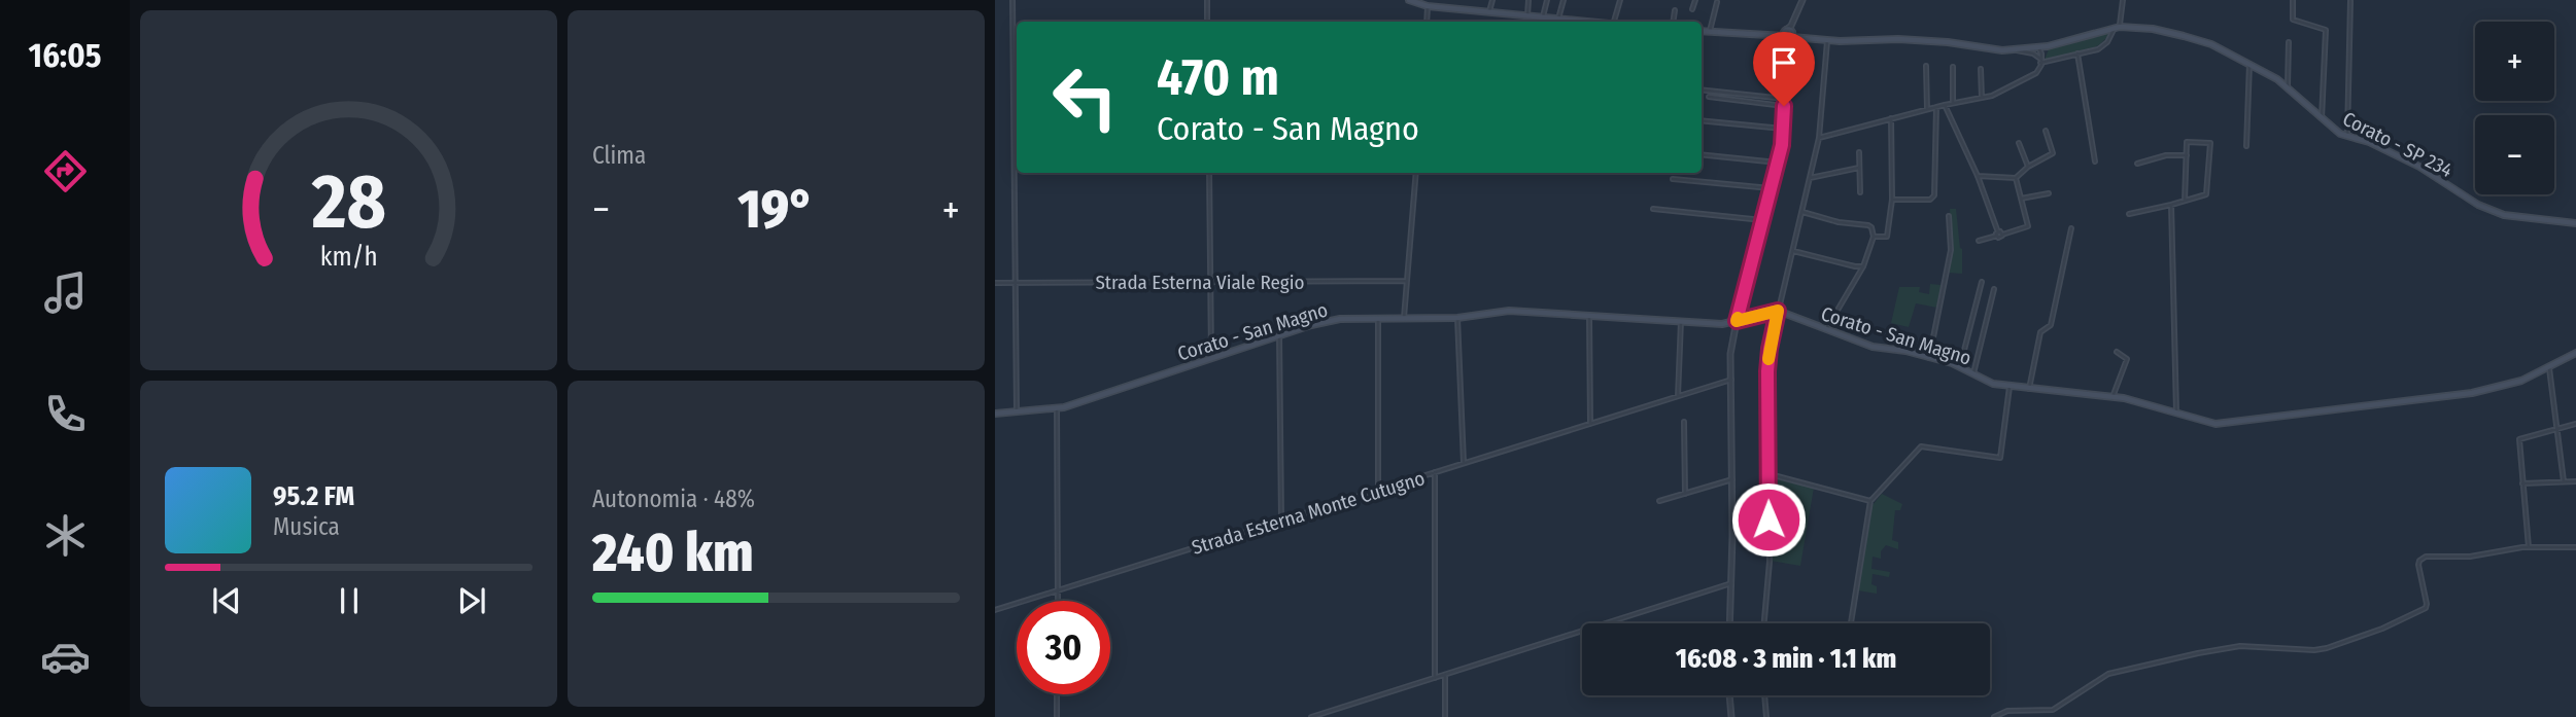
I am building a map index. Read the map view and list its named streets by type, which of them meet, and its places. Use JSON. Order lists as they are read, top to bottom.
{
  "streets": {
    "main road": ["Corato - SP 234", "Corato - San Magno"],
    "street": ["Strada Esterna Viale Regio", "Strada Esterna Monte Cutugno"]
  },
  "page": {
    "tabs": "16:05",
    "tile": [
      "Clima",
      ["Autonomia · 48%", "240 km"]
    ],
    "map_buttons": ["+", "−"],
    "turn": ["470 m", "Corato - San Magno"],
    "heat": ["−", "19°", "+"],
    "song": ["95.2 FM", "Musica"],
    "limit": "30",
    "trip": "16:08 · 3 min · 1.1 km",
    "gauge": ["28", "km/h"]
  }
}
